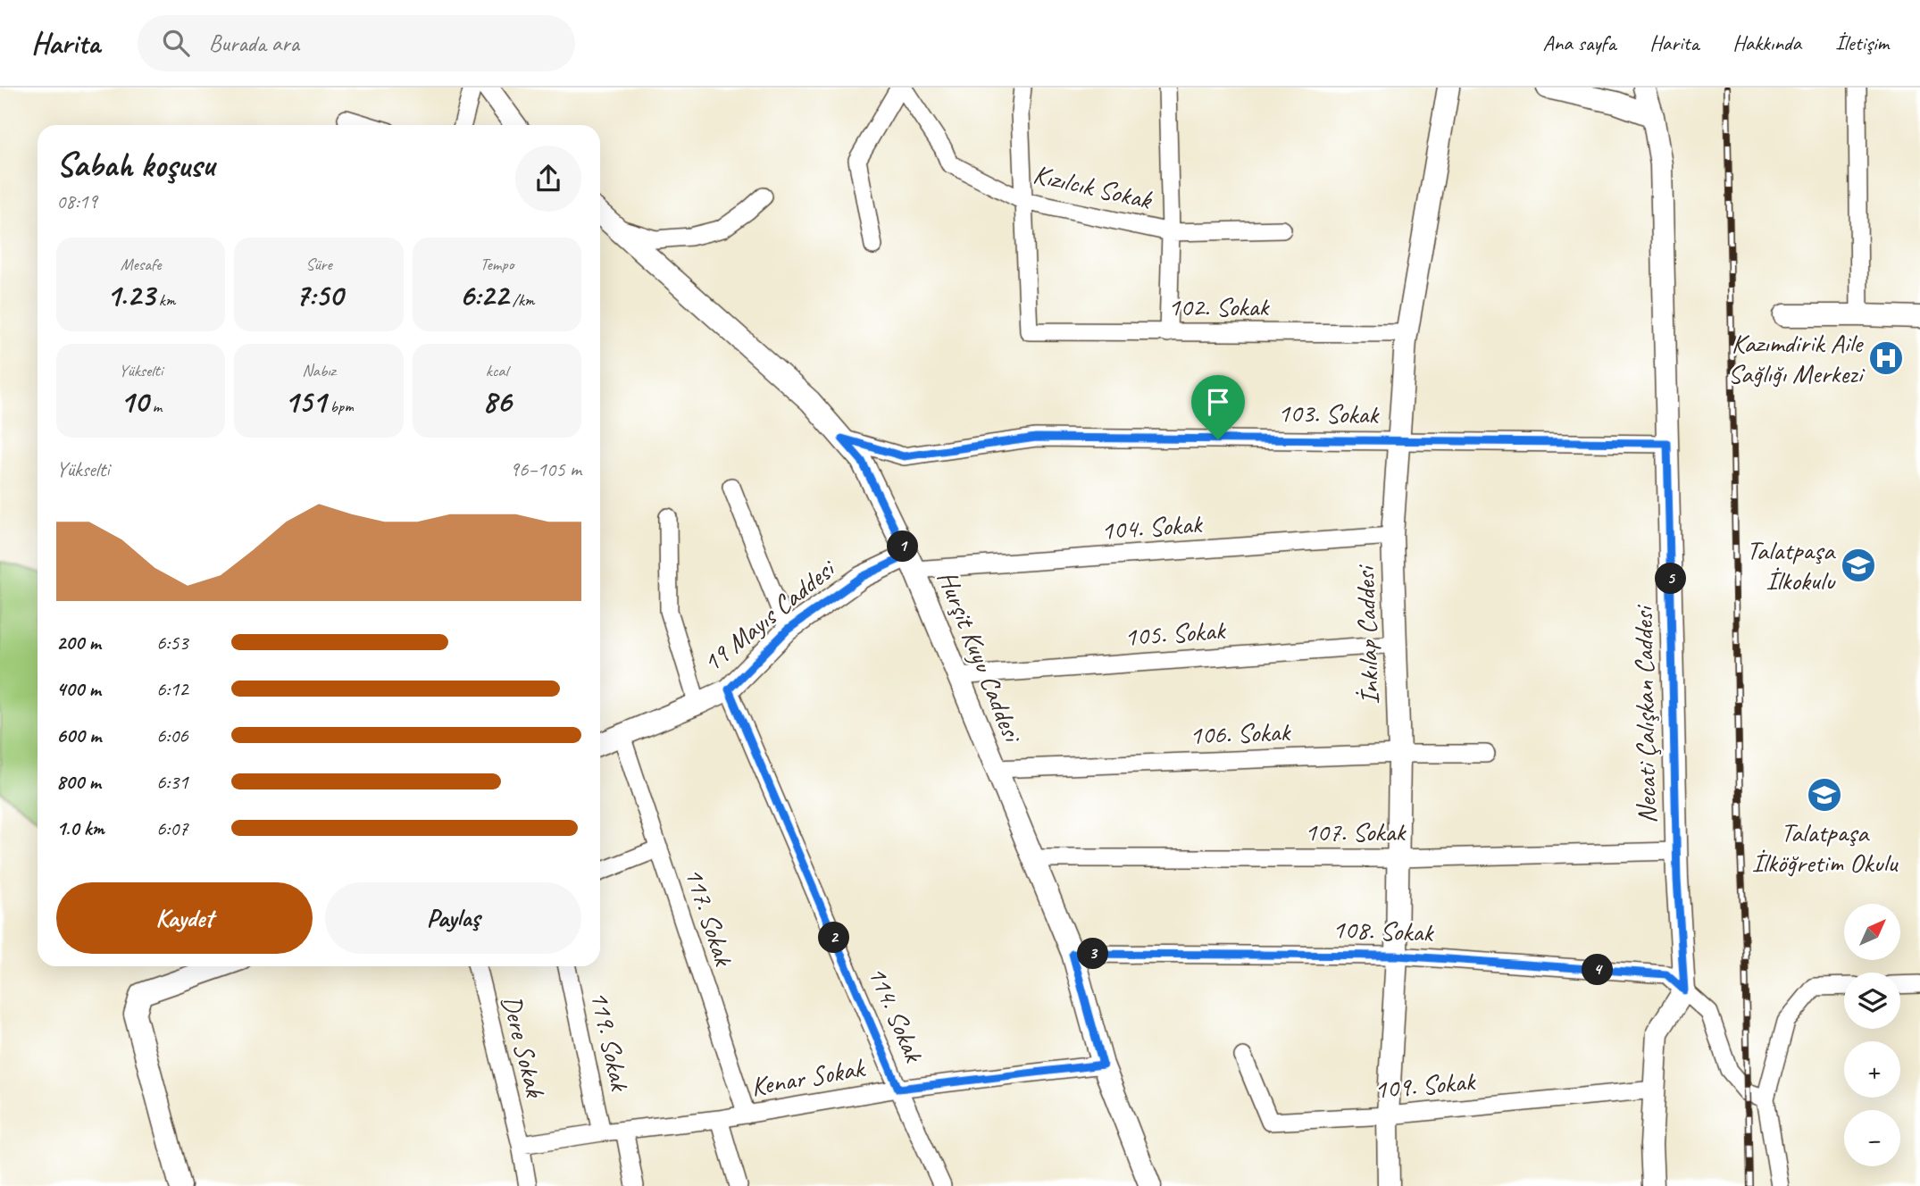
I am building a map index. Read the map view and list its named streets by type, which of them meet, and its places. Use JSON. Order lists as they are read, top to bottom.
{
  "streets": {
    "street": [
      "Kızılcık Sokak",
      "102. Sokak",
      "103. Sokak",
      "104. Sokak",
      "19 Mayıs Caddesi",
      "105. Sokak",
      "İnkılap Caddesi",
      "Hurşit Kuyu Caddesi",
      "Necati Çalışkan Caddesi",
      "106. Sokak",
      "107. Sokak",
      "117. Sokak",
      "108. Sokak",
      "114. Sokak",
      "119. Sokak",
      "Dere Sokak",
      "Kenar Sokak",
      "109. Sokak"
    ]
  },
  "crossings": [
    ["Kızılcık Sokak", "102. Sokak"],
    ["102. Sokak", "İnkılap Caddesi"],
    ["103. Sokak", "İnkılap Caddesi"],
    ["103. Sokak", "Hurşit Kuyu Caddesi"],
    ["103. Sokak", "Necati Çalışkan Caddesi"],
    ["104. Sokak", "19 Mayıs Caddesi"],
    ["104. Sokak", "İnkılap Caddesi"],
    ["104. Sokak", "Hurşit Kuyu Caddesi"],
    ["19 Mayıs Caddesi", "Hurşit Kuyu Caddesi"],
    ["19 Mayıs Caddesi", "117. Sokak"],
    ["19 Mayıs Caddesi", "114. Sokak"],
    ["105. Sokak", "İnkılap Caddesi"],
    ["105. Sokak", "Hurşit Kuyu Caddesi"],
    ["İnkılap Caddesi", "106. Sokak"],
    ["İnkılap Caddesi", "107. Sokak"],
    ["İnkılap Caddesi", "108. Sokak"],
    ["İnkılap Caddesi", "109. Sokak"],
    ["Hurşit Kuyu Caddesi", "106. Sokak"],
    ["Hurşit Kuyu Caddesi", "107. Sokak"],
    ["Hurşit Kuyu Caddesi", "108. Sokak"],
    ["Hurşit Kuyu Caddesi", "Kenar Sokak"],
    ["Necati Çalışkan Caddesi", "107. Sokak"],
    ["Necati Çalışkan Caddesi", "108. Sokak"],
    ["117. Sokak", "Kenar Sokak"],
    ["114. Sokak", "Kenar Sokak"],
    ["119. Sokak", "Kenar Sokak"],
    ["Dere Sokak", "Kenar Sokak"]
  ],
  "places": {
    "hospital": ["Kazımdirik Aile Sağlığı Merkezi"],
    "school or university": ["Talatpaşa İlkokulu", "Talatpaşa İlköğretim Okulu"]
  },
  "north": "top right",
  "page": {
    "header": "Harita",
    "search": "Burada ara",
    "nav": [
      "Ana sayfa",
      "Harita",
      "Hakkında",
      "İletişim"
    ],
    "heading": ["Sabah koşusu", "08:19"],
    "stats": [
      ["Mesafe", "1.23 km"],
      ["Süre", "7:50"],
      ["Tempo", "6:22 /km"],
      ["Yükselti", "10 m"],
      ["Nabız", "151 bpm"],
      ["kcal", "86"]
    ],
    "chart": ["Yükselti", "96–105 m"],
    "pins": [
      "1",
      "5",
      "2",
      "3",
      "4"
    ],
    "list": [
      {
        "name": "200 m",
        "note": "6:53"
      },
      {
        "name": "400 m",
        "note": "6:12"
      },
      {
        "name": "600 m",
        "note": "6:06"
      },
      {
        "name": "800 m",
        "note": "6:31"
      },
      {
        "name": "1.0 km",
        "note": "6:07"
      }
    ],
    "buttons": ["Kaydet", "Paylaş"],
    "map_buttons": ["+", "−"]
  }
}
